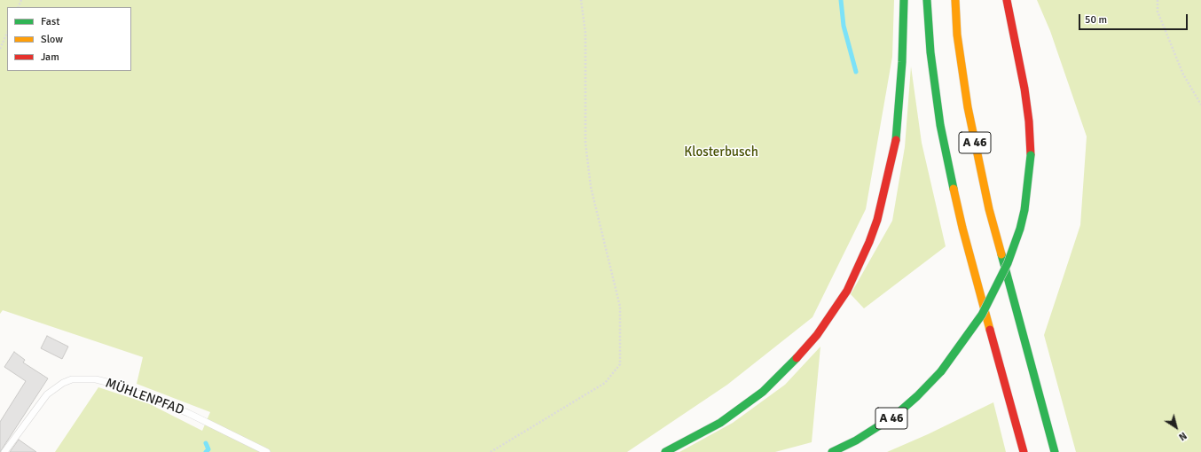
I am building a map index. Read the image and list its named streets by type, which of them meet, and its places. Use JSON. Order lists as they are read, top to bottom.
{
  "streets": {
    "highway": ["A 46"],
    "lane": ["MÜHLENPFAD"]
  },
  "parks": ["Klosterbusch"],
  "legend": ["Fast", "Slow", "Jam"],
  "scale_bar": "50 m",
  "north": "bottom right"
}
